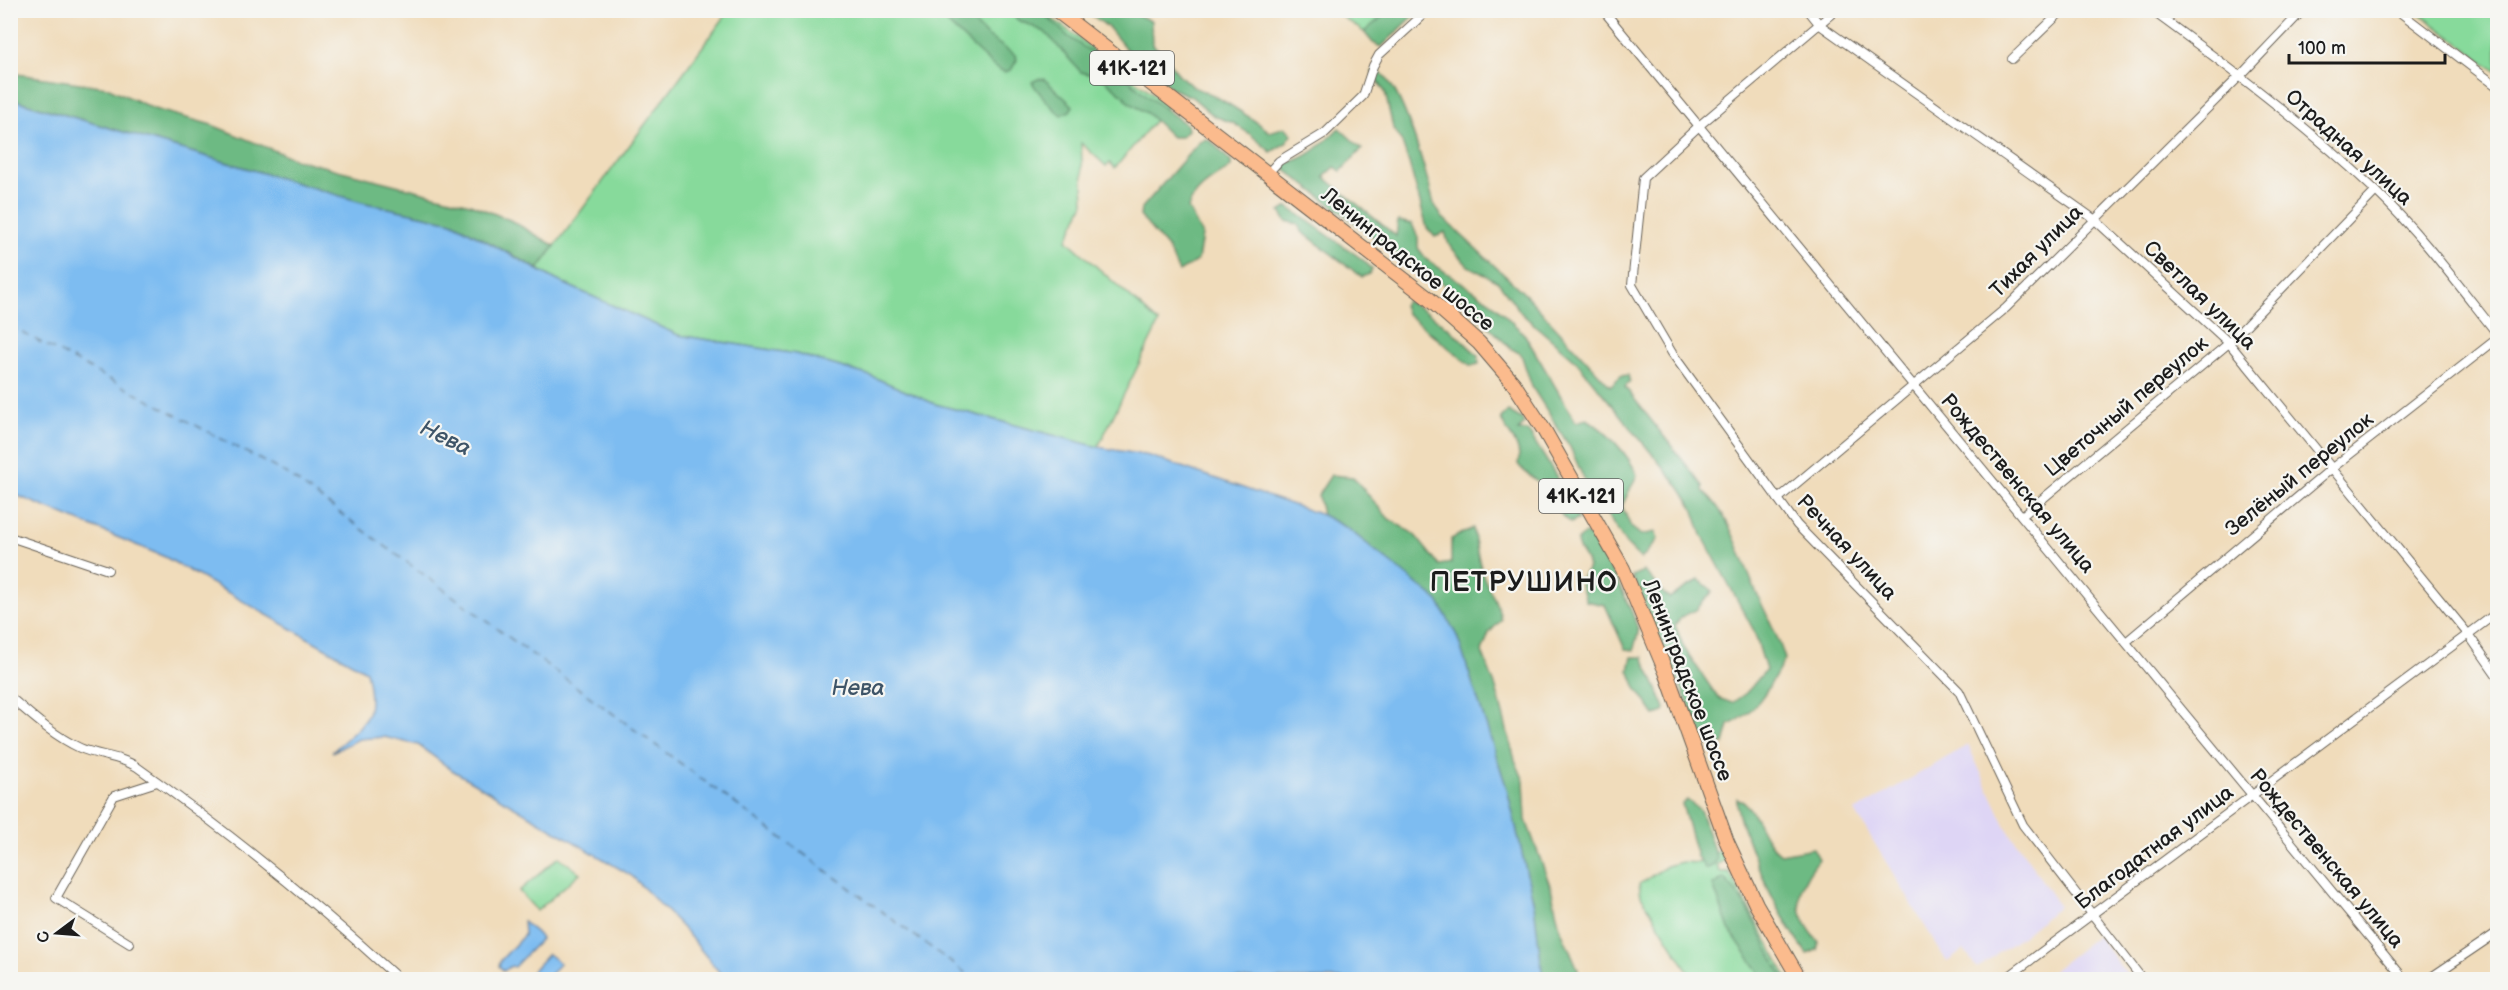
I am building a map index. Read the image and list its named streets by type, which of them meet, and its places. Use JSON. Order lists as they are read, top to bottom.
{
  "streets": {
    "main road": ["41К-121", "Ленинградское шоссе"],
    "street": [
      "Отрадная улица",
      "Тихая улица",
      "Светлая улица",
      "Цветочный переулок",
      "Зелёный переулок",
      "Рождественская улица",
      "Речная улица",
      "Благодатная улица"
    ]
  },
  "crossings": [
    ["Отрадная улица", "Тихая улица"],
    ["Отрадная улица", "Цветочный переулок"],
    ["Отрадная улица", "Зелёный переулок"],
    ["Тихая улица", "Светлая улица"],
    ["Тихая улица", "Рождественская улица"],
    ["Тихая улица", "Речная улица"],
    ["Светлая улица", "Цветочный переулок"],
    ["Светлая улица", "Зелёный переулок"],
    ["Светлая улица", "Речная улица"],
    ["Светлая улица", "Благодатная улица"],
    ["Цветочный переулок", "Рождественская улица"],
    ["Зелёный переулок", "Рождественская улица"],
    ["Рождественская улица", "Речная улица"],
    ["Рождественская улица", "Благодатная улица"],
    ["Речная улица", "Благодатная улица"]
  ],
  "districts": ["ПЕТРУШИНО"],
  "water": ["Нева"],
  "scale_bar": "100 m",
  "north": "left"
}
